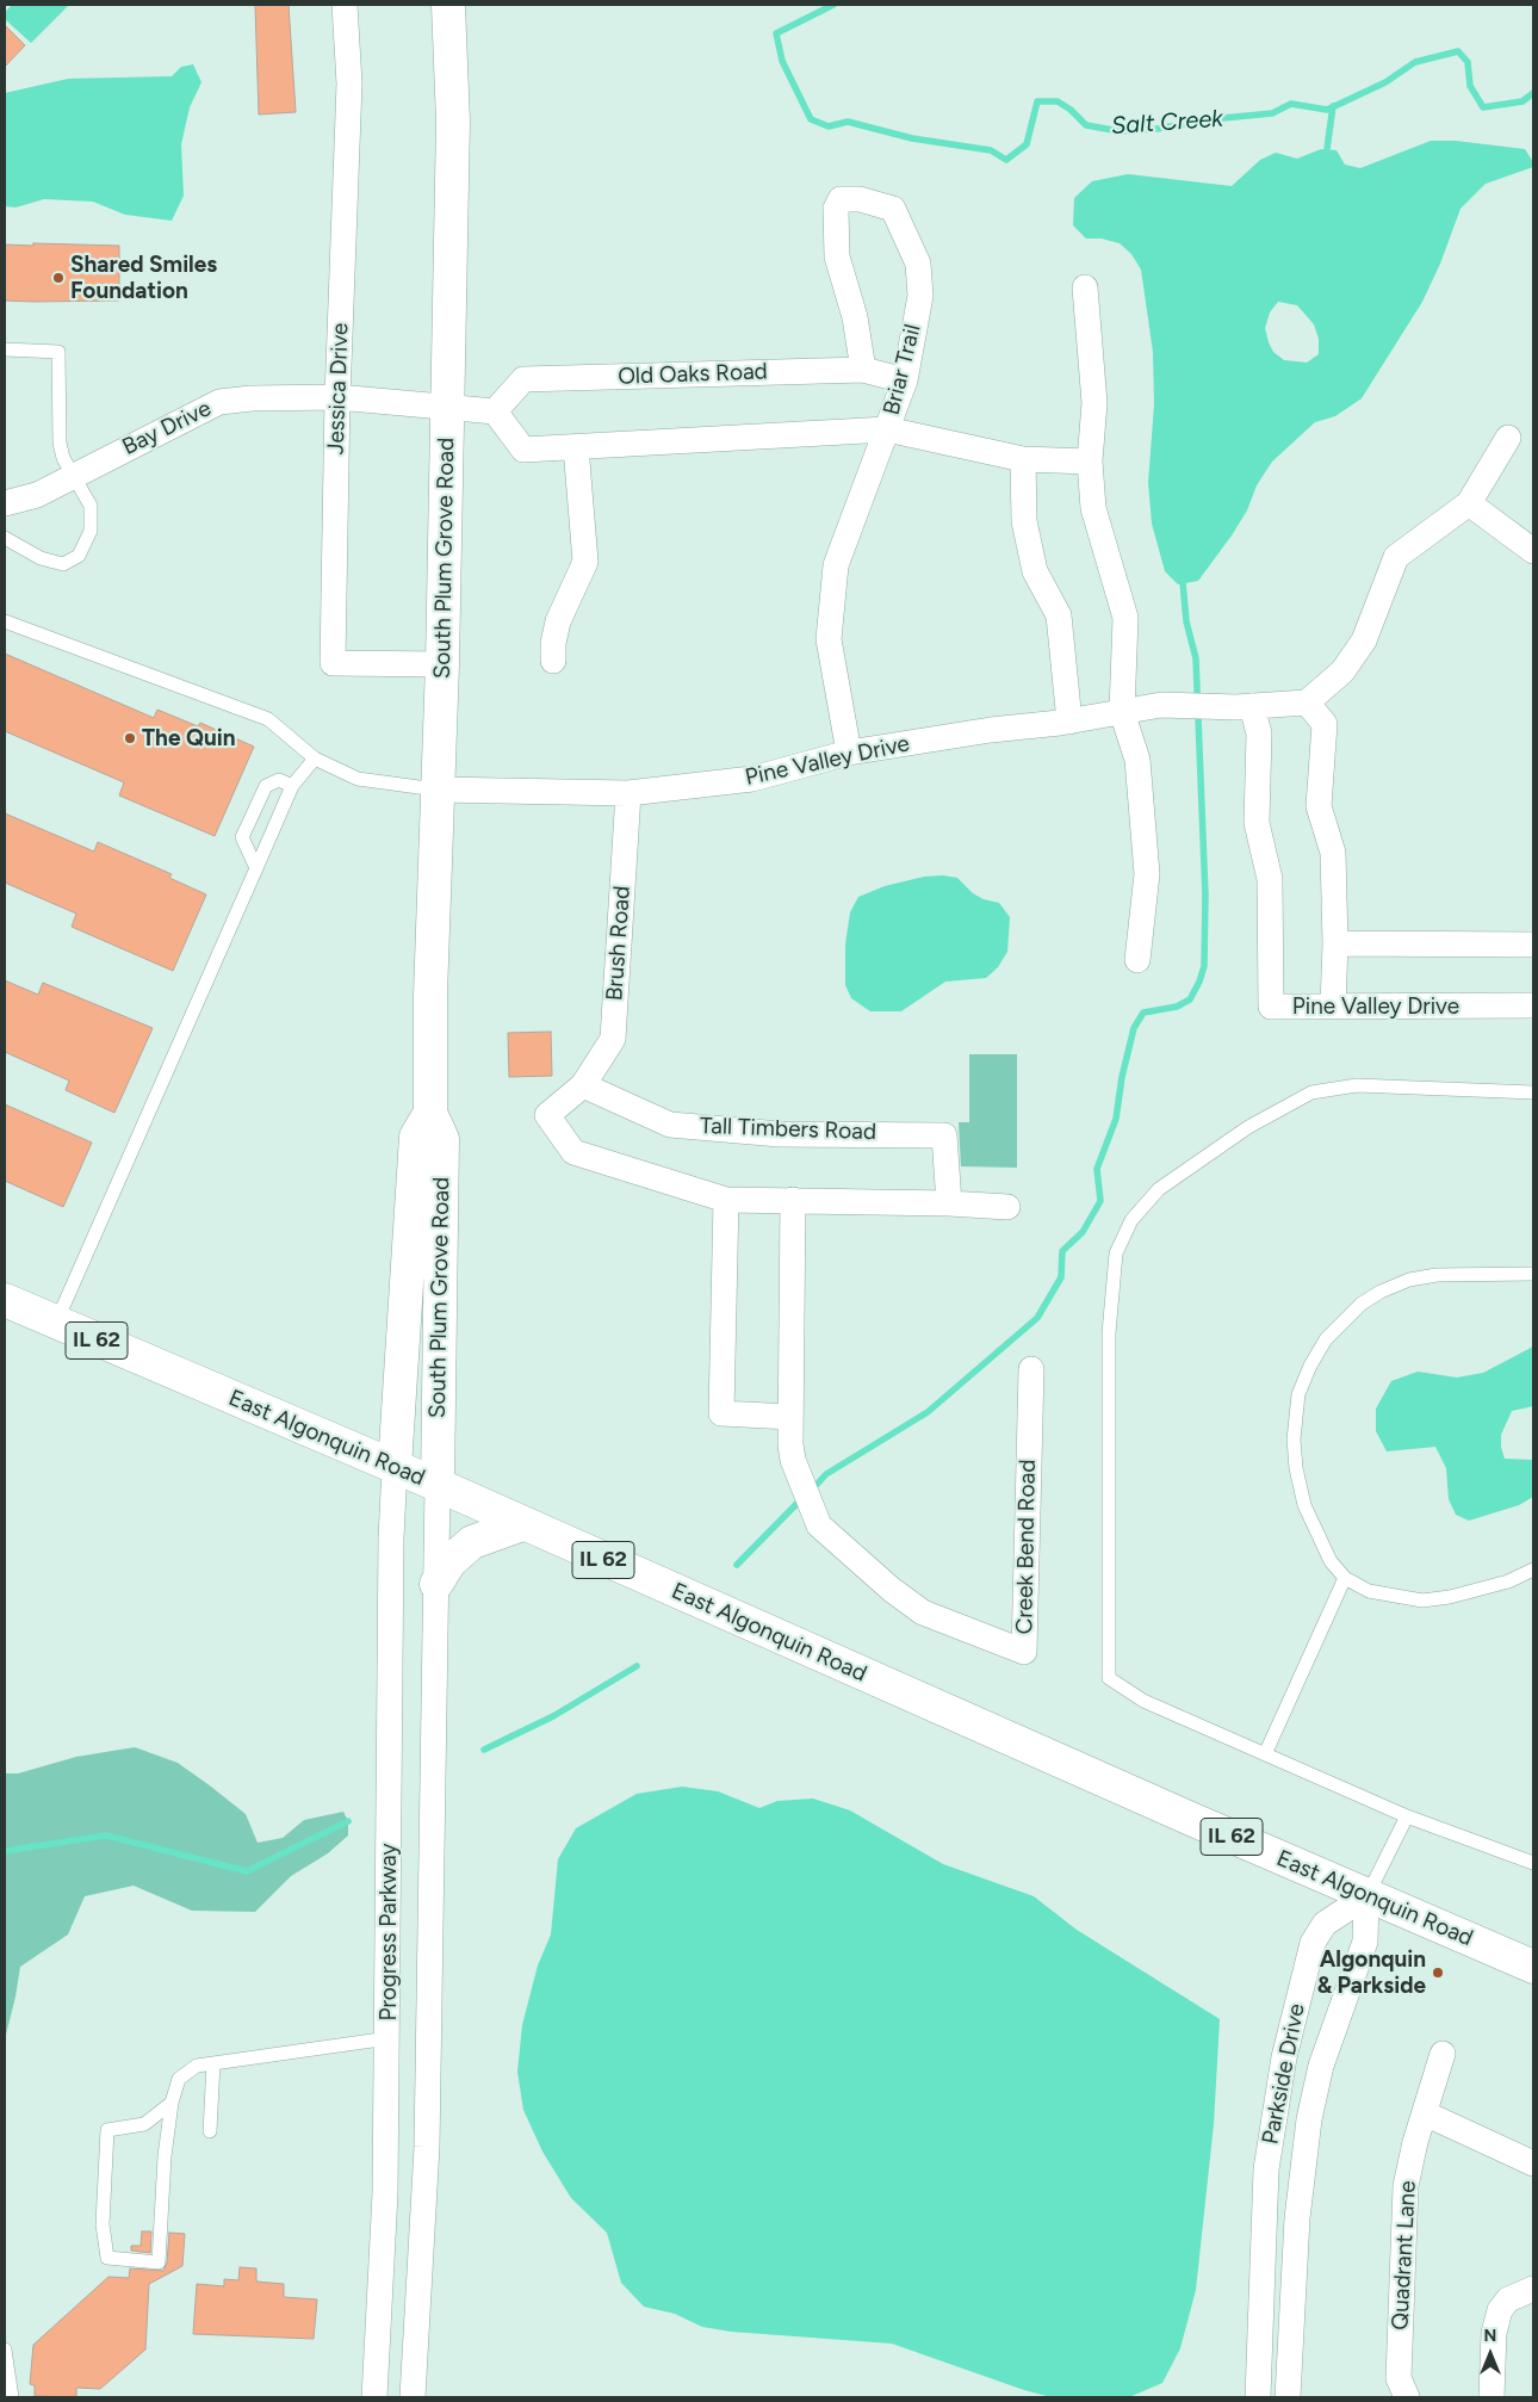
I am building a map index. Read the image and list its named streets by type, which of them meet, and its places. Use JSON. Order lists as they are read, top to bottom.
{
  "streets": {
    "street": [
      "Briar Trail",
      "Old Oaks Road",
      "Jessica Drive",
      "Bay Drive",
      "South Plum Grove Road",
      "Pine Valley Drive",
      "Brush Road",
      "Tall Timbers Road",
      "IL 62",
      "East Algonquin Road",
      "Creek Bend Road",
      "Progress Parkway",
      "Parkside Drive",
      "Quadrant Lane"
    ]
  },
  "crossings": [
    ["Briar Trail", "Old Oaks Road"],
    ["Briar Trail", "Pine Valley Drive"],
    ["Jessica Drive", "Bay Drive"],
    ["Jessica Drive", "South Plum Grove Road"],
    ["Bay Drive", "South Plum Grove Road"],
    ["South Plum Grove Road", "Pine Valley Drive"],
    ["South Plum Grove Road", "East Algonquin Road"],
    ["South Plum Grove Road", "Progress Parkway"],
    ["Pine Valley Drive", "Brush Road"],
    ["Brush Road", "Tall Timbers Road"],
    ["East Algonquin Road", "Progress Parkway"],
    ["East Algonquin Road", "Parkside Drive"]
  ],
  "water": ["Salt Creek"],
  "places": ["Shared Smiles Foundation", "The Quin", "Algonquin & Parkside"],
  "north": "top"
}
